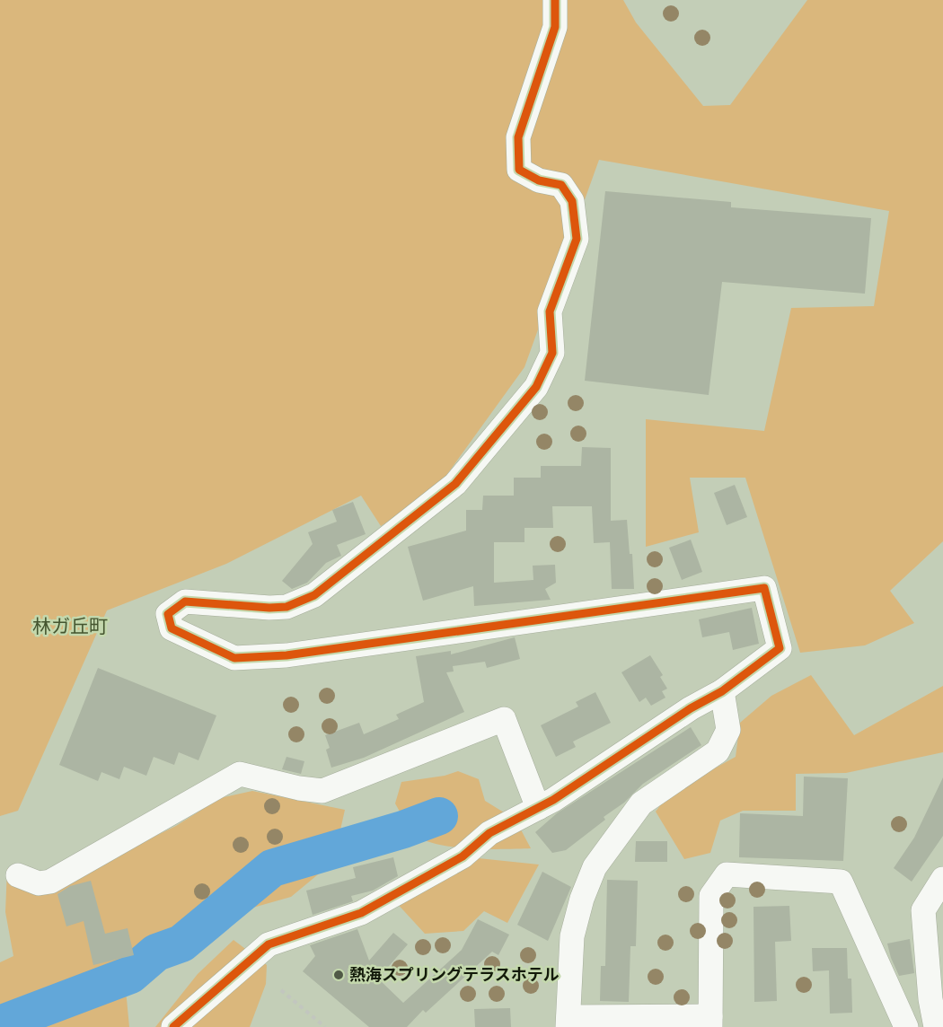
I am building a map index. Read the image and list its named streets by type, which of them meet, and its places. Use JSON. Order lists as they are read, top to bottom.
{
  "districts": ["林ガ丘町"],
  "places": ["熱海スプリングテラスホテル"]
}
